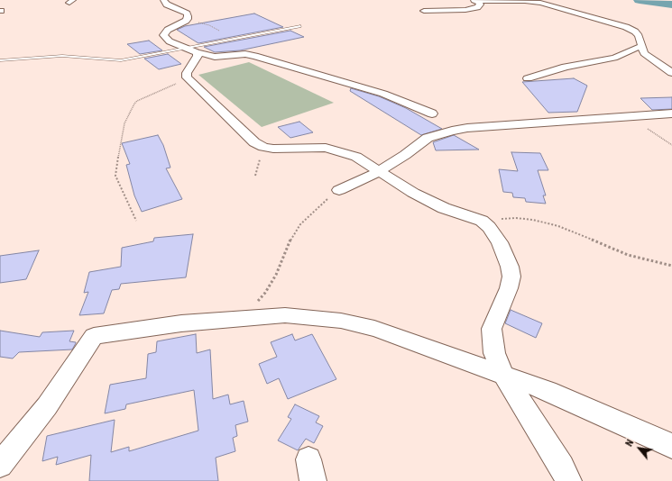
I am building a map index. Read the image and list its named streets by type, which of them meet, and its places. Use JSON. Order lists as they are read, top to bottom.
{
  "north": "top left"
}
